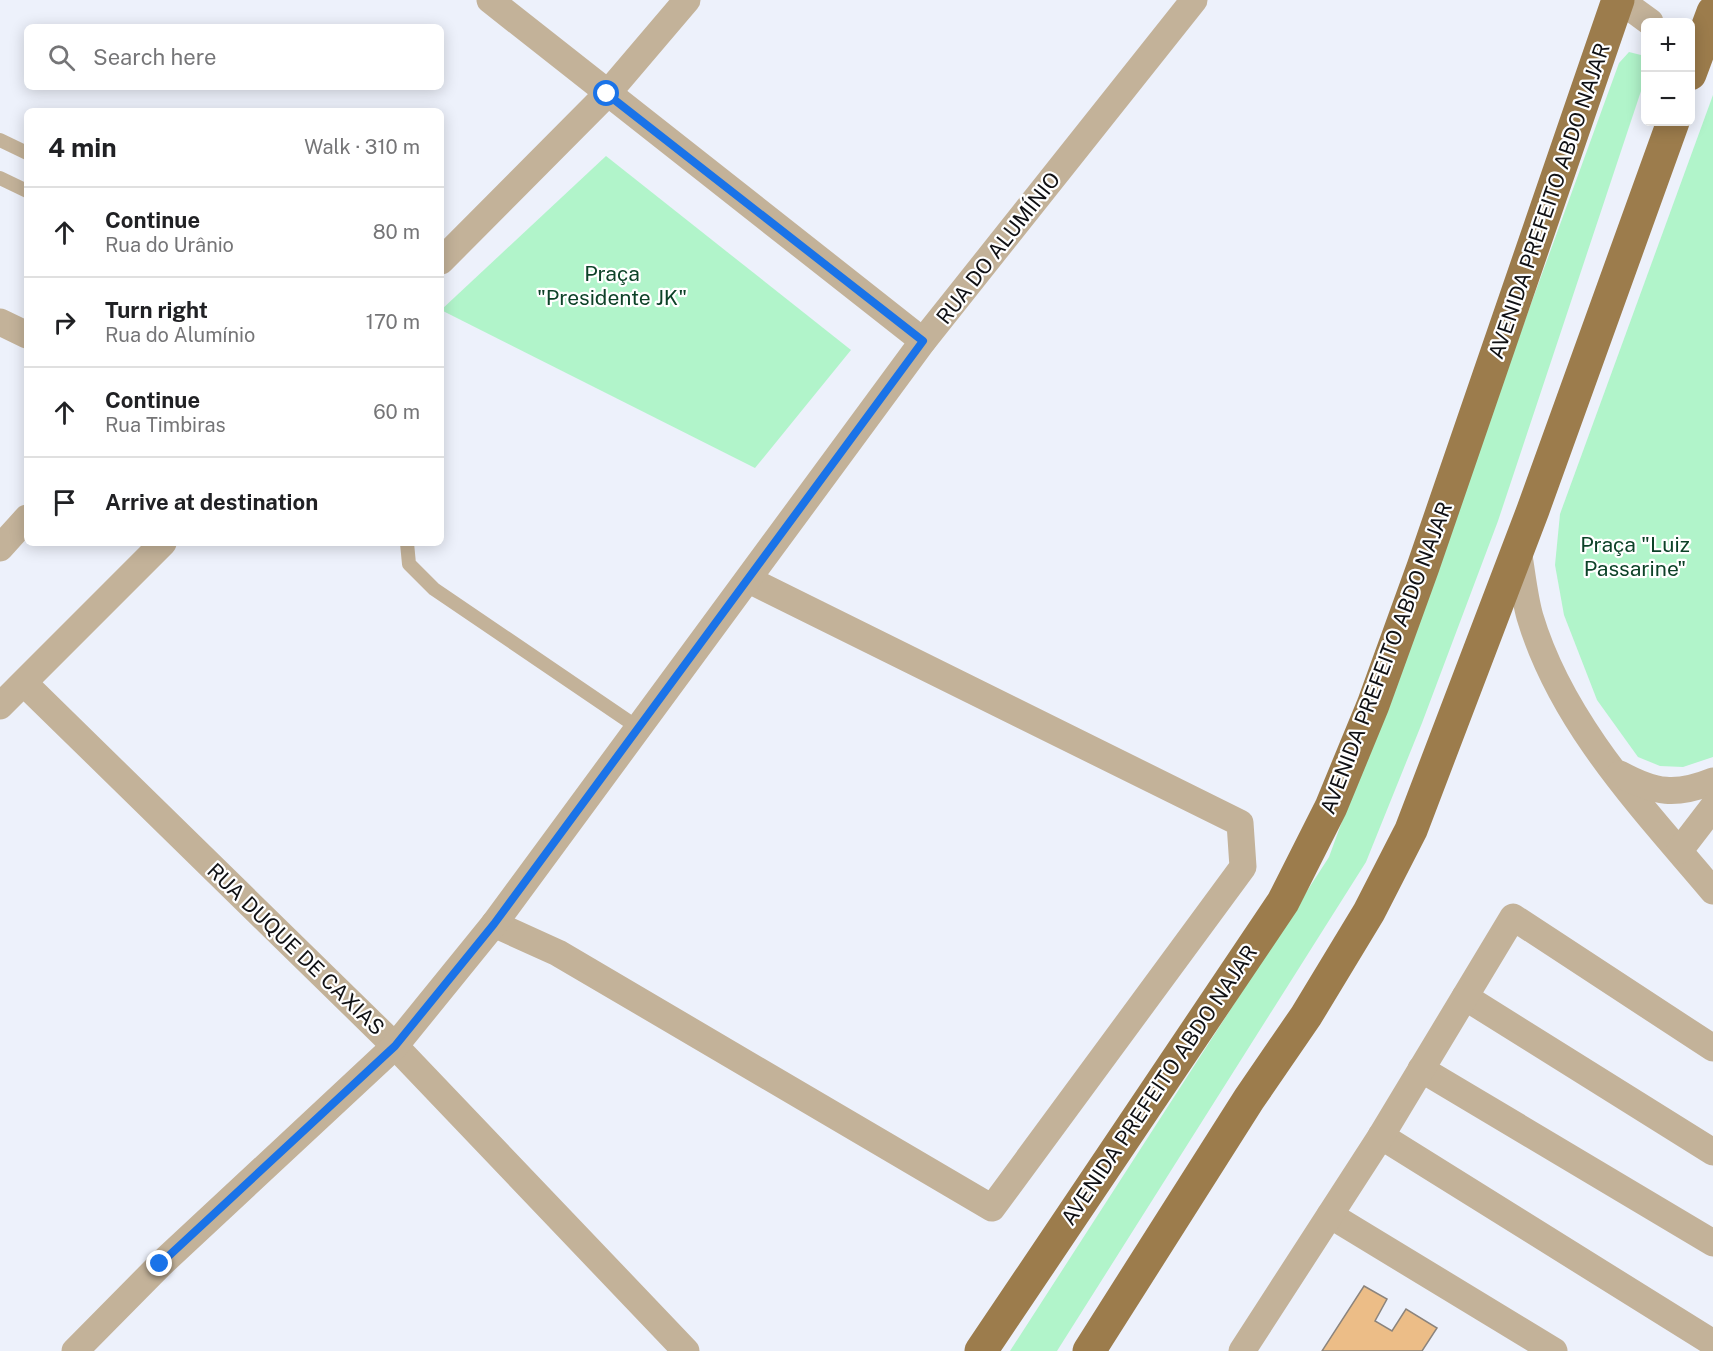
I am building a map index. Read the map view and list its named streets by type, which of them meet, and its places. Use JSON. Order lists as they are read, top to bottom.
{
  "streets": {
    "main road": ["AVENIDA PREFEITO ABDO NAJAR"],
    "street": ["RUA DO ALUMÍNIO", "RUA DUQUE DE CAXIAS"]
  },
  "crossings": [
    ["RUA DO ALUMÍNIO", "RUA DUQUE DE CAXIAS"]
  ],
  "parks": ["Praça \"Presidente JK\"", "Praça \"Luiz Passarine\""],
  "page": {
    "map_buttons": ["+", "−"],
    "search": "Search here",
    "heading": ["4 min", "Walk · 310 m"],
    "list": [
      ["Continue", "Rua do Urânio", "80 m"],
      ["Turn right", "Rua do Alumínio", "170 m"],
      ["Continue", "Rua Timbiras", "60 m"],
      "Arrive at destination"
    ]
  }
}
